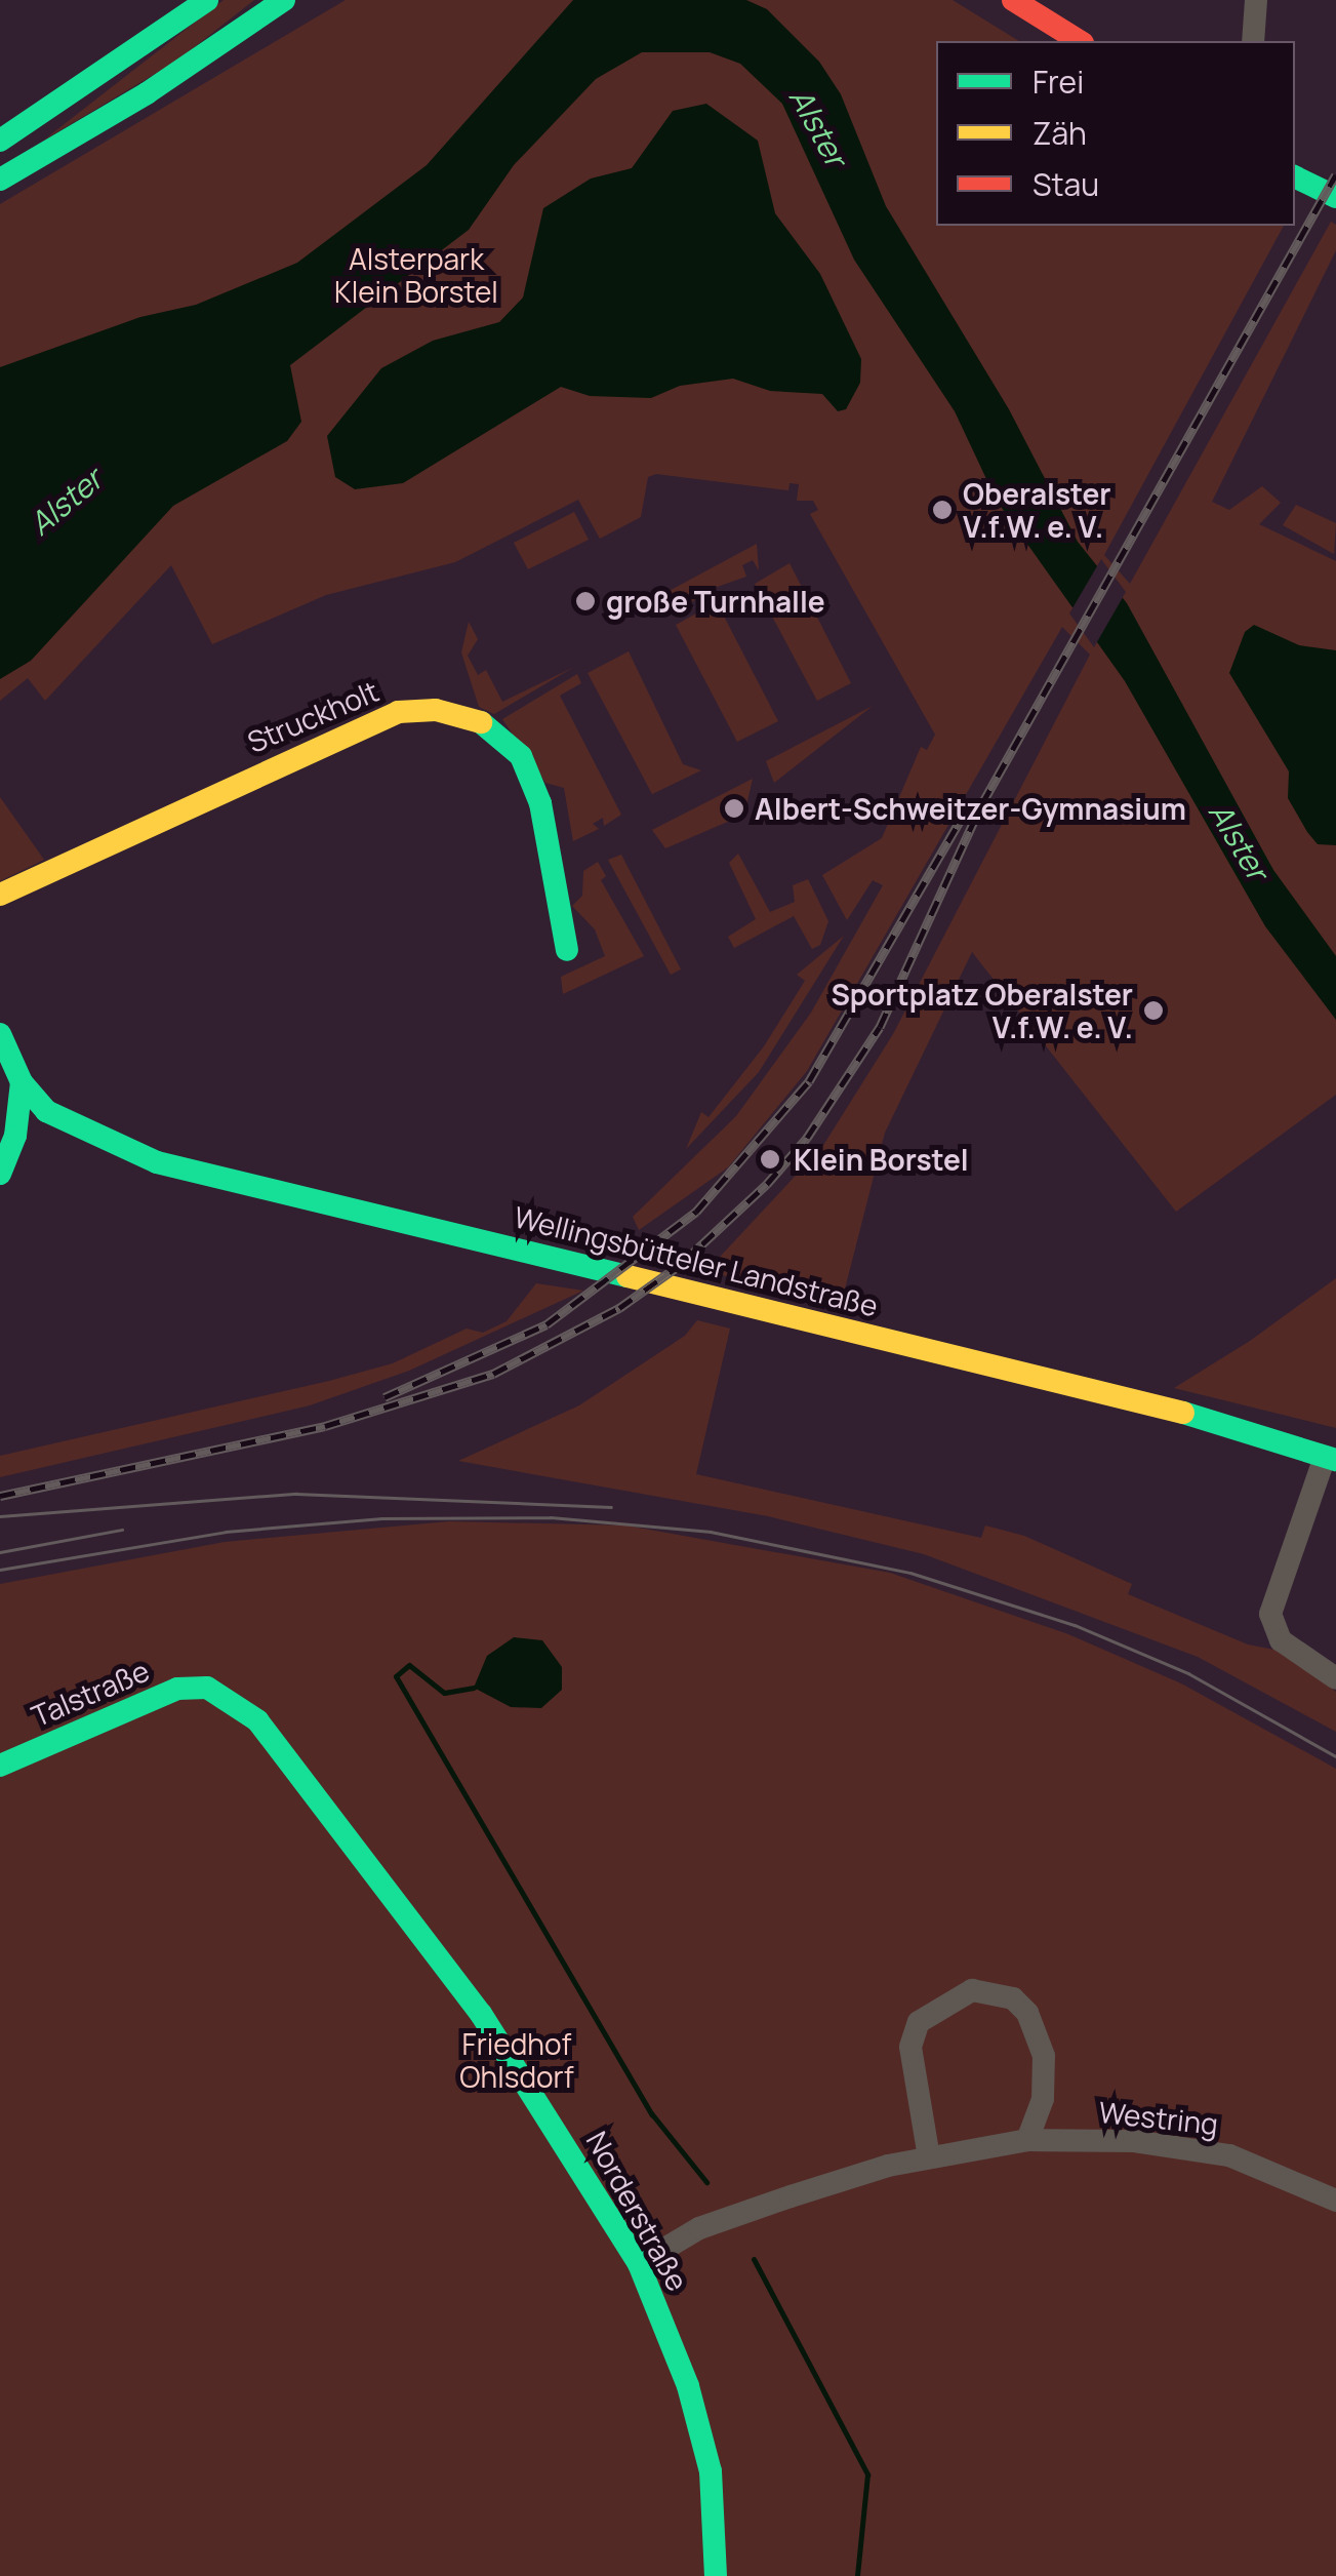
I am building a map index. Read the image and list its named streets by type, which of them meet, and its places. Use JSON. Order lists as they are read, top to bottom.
{
  "streets": {
    "main road": [
      "Struckholt",
      "Wellingsbütteler Landstraße",
      "Talstraße",
      "Norderstraße"
    ],
    "street": ["Westring"]
  },
  "crossings": [
    ["Talstraße", "Norderstraße"],
    ["Westring", "Norderstraße"]
  ],
  "water": ["Alster"],
  "parks": ["Alsterpark Klein Borstel", "Friedhof Ohlsdorf"],
  "places": [
    "Oberalster V.f.W. e. V.",
    "große Turnhalle",
    "Albert-Schweitzer-Gymnasium",
    "Sportplatz Oberalster V.f.W. e. V.",
    "Klein Borstel"
  ],
  "legend": ["Frei", "Zäh", "Stau"]
}
